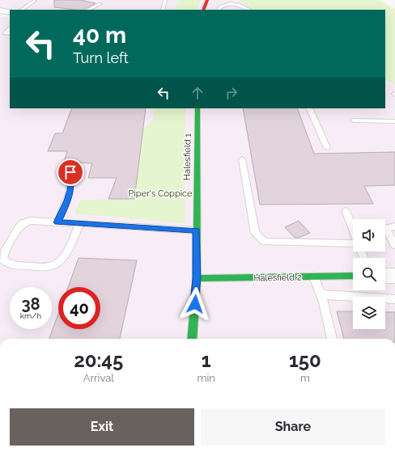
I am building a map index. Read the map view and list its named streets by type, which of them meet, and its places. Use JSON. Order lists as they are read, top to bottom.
{
  "streets": {
    "street": ["Halesfield 1", "Halesfield 2"]
  },
  "crossings": [
    ["Halesfield 1", "Halesfield 2"]
  ],
  "parks": ["Piper's Coppice"],
  "page": {
    "turn": ["40 m", "Turn left"],
    "speed": "38 km/h",
    "limit": "40",
    "eta": [
      "20:45",
      "Arrival",
      "1",
      "min",
      "150",
      "m"
    ],
    "buttons": ["Exit", "Share"]
  }
}
